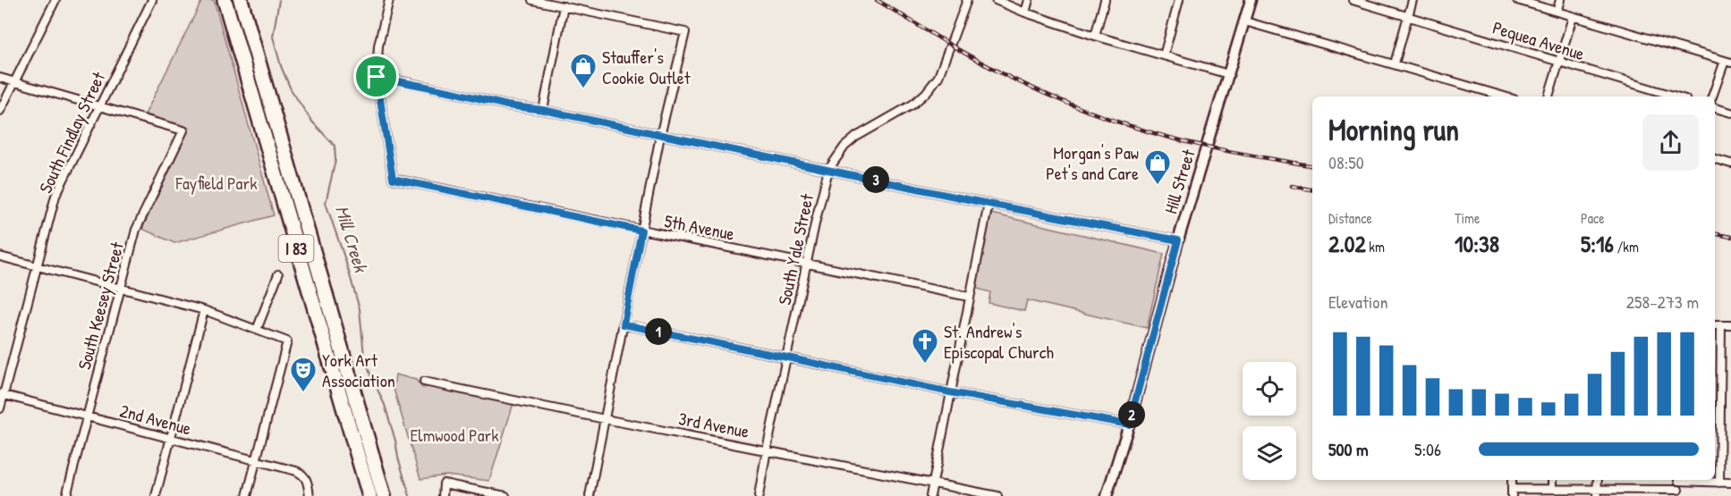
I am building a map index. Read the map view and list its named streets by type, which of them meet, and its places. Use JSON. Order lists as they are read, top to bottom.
{
  "streets": {
    "highway": ["I 83"],
    "main road": ["Hill Street"],
    "street": [
      "Pequea Avenue",
      "South Findlay Street",
      "5th Avenue",
      "South Yale Street",
      "South Keesey Street",
      "2nd Avenue",
      "3rd Avenue"
    ]
  },
  "crossings": [
    ["South Findlay Street", "South Keesey Street"],
    ["South Findlay Street", "2nd Avenue"],
    ["5th Avenue", "South Yale Street"],
    ["South Yale Street", "3rd Avenue"],
    ["South Keesey Street", "2nd Avenue"]
  ],
  "water": ["Mill Creek"],
  "parks": ["Fayfield Park", "Elmwood Park"],
  "places": {
    "shop": ["Stauffer's Cookie Outlet", "Morgan's Paw Pet's and Care"],
    "church": ["St. Andrew's Episcopal Church"],
    "theatre": ["York Art Association"]
  },
  "page": {
    "heading": ["Morning run", "08:50"],
    "pins": ["3", "1", "2"],
    "stats": [
      ["Distance", "2.02 km"],
      ["Time", "10:38"],
      ["Pace", "5:16 /km"]
    ],
    "chart": ["Elevation", "258–273 m"],
    "list": [
      {
        "name": "500 m",
        "note": "5:06"
      }
    ]
  }
}
